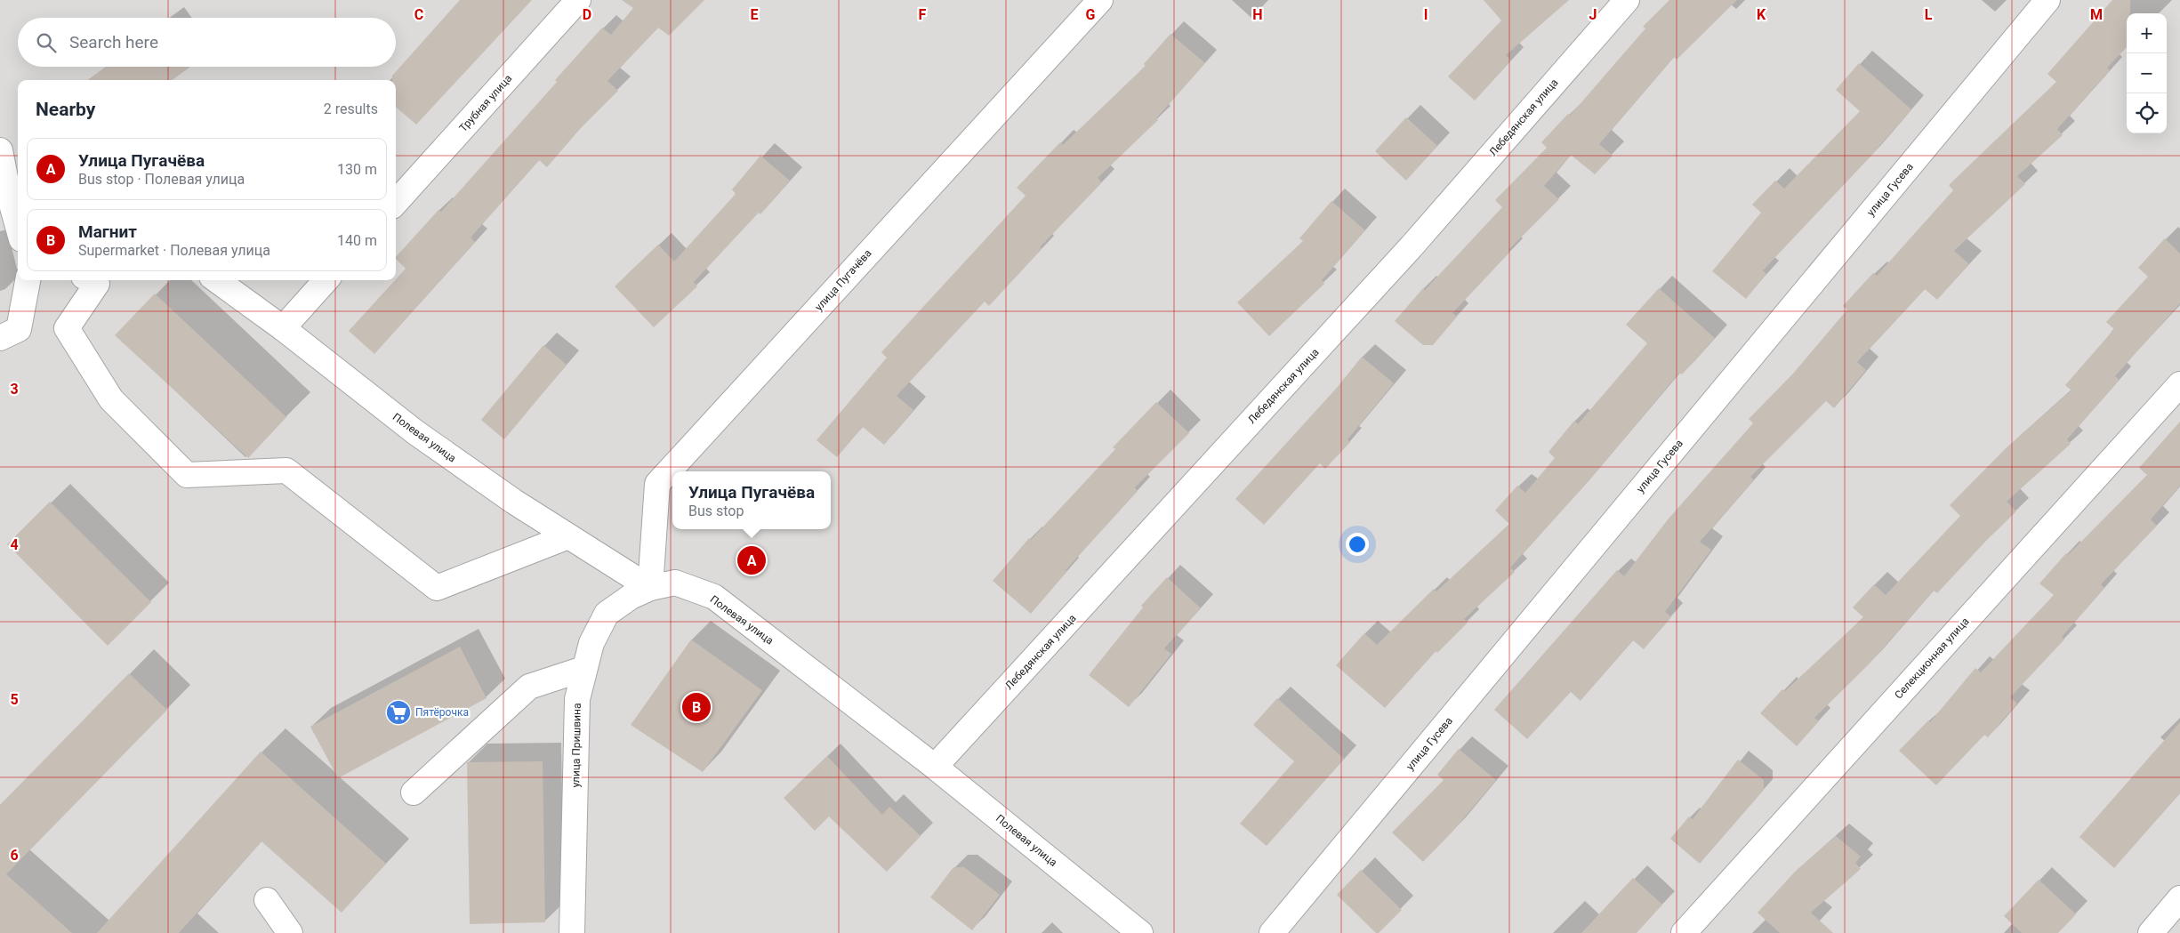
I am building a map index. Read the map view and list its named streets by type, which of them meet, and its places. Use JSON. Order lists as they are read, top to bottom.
{
  "streets": {
    "street": [
      "Трубная улица",
      "Лебедянская улица",
      "улица Гусева",
      "улица Пугачёва",
      "Полевая улица",
      "Селекционная улица",
      "улица Пришвина"
    ]
  },
  "crossings": [
    ["Лебедянская улица", "Полевая улица"],
    ["улица Пугачёва", "Полевая улица"],
    ["улица Пугачёва", "улица Пришвина"],
    ["Полевая улица", "улица Пришвина"]
  ],
  "places": {
    "supermarket": ["Пятёрочка"]
  },
  "page": {
    "map_buttons": ["+", "−"],
    "search": "Search here",
    "heading": ["Nearby", "2 results"],
    "list": [
      {
        "mark": "A",
        "name": "Улица Пугачёва",
        "note": "Bus stop · Полевая улица",
        "value": "130 m"
      },
      {
        "mark": "B",
        "name": "Магнит",
        "note": "Supermarket · Полевая улица",
        "value": "140 m"
      }
    ],
    "popup": ["Улица Пугачёва", "Bus stop"],
    "pins": ["A", "B"]
  },
  "grid": {
    "columns": [
      "C",
      "D",
      "E",
      "F",
      "G",
      "H",
      "I",
      "J",
      "K",
      "L",
      "M"
    ],
    "rows": [
      "3",
      "4",
      "5",
      "6"
    ]
  }
}
